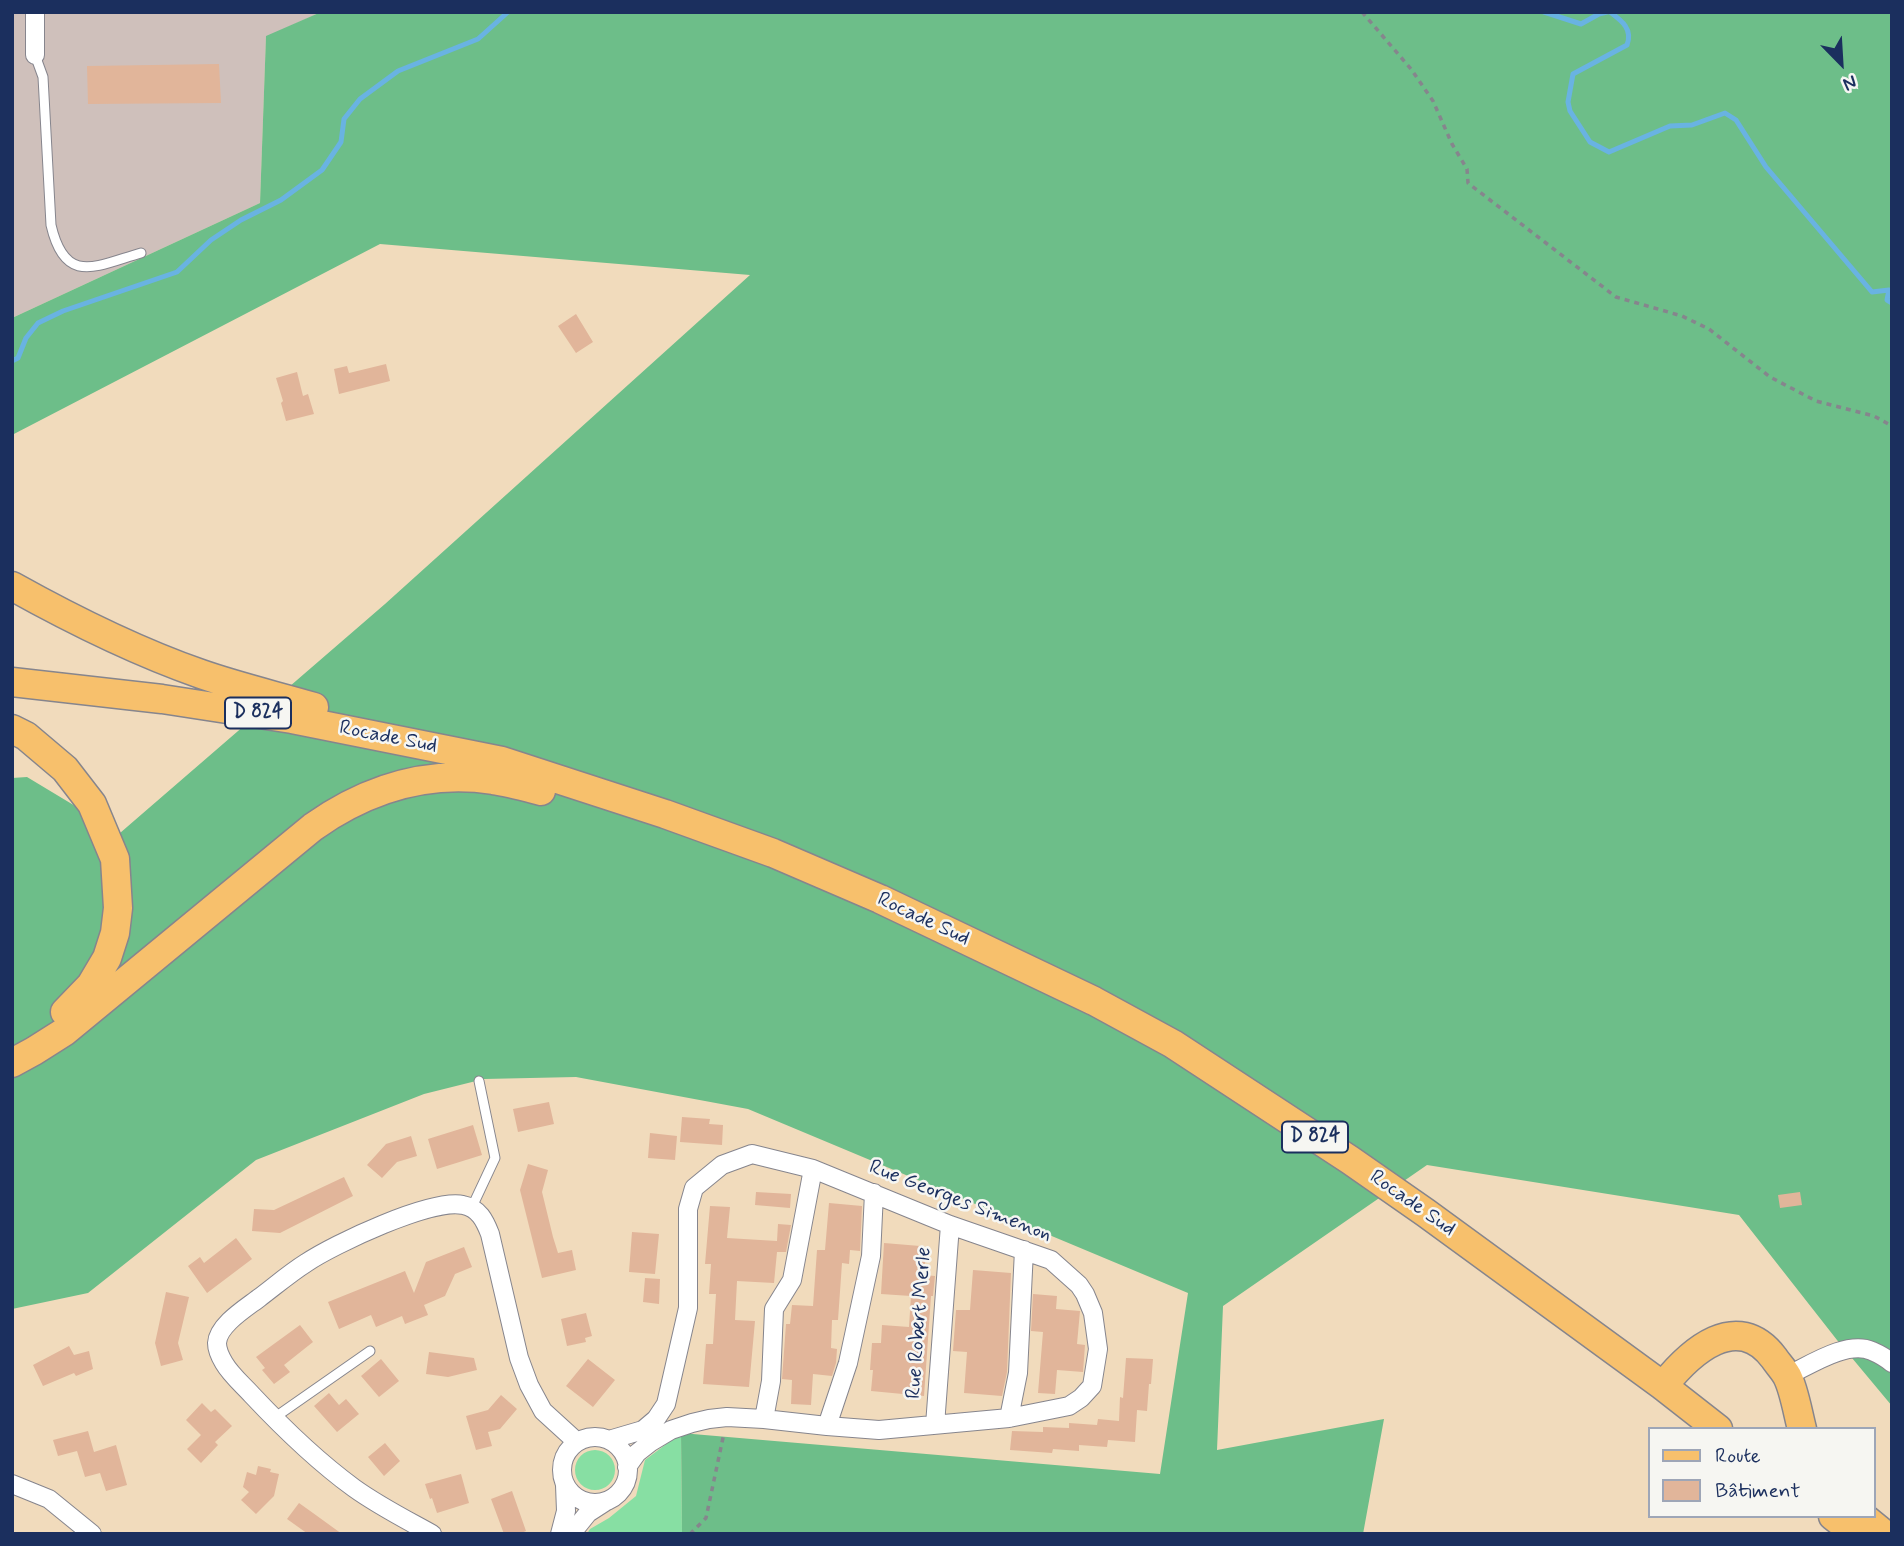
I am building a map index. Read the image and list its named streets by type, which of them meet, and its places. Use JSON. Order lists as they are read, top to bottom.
{
  "streets": {
    "main road": ["D 824", "Rocade Sud"],
    "street": ["Rue Georges Simenon", "Rue Robert Merle"]
  },
  "crossings": [
    ["Rue Georges Simenon", "Rue Robert Merle"]
  ],
  "legend": ["Route", "Bâtiment"],
  "north": "bottom right"
}
